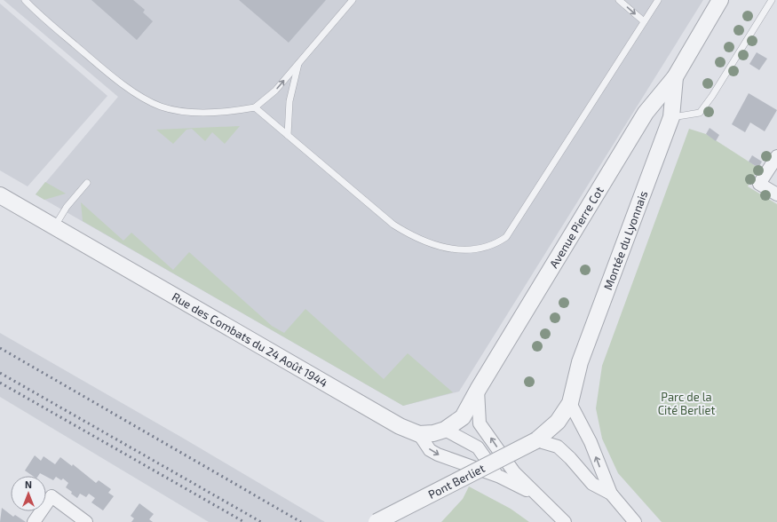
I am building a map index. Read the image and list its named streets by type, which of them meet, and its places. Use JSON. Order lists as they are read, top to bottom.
{
  "streets": {
    "street": [
      "Avenue Pierre Cot",
      "Montée du Lyonnais",
      "Rue des Combats du 24 Août 1944",
      "Pont Berliet"
    ]
  },
  "crossings": [
    ["Avenue Pierre Cot", "Montée du Lyonnais"],
    ["Avenue Pierre Cot", "Rue des Combats du 24 Août 1944"],
    ["Montée du Lyonnais", "Pont Berliet"]
  ],
  "parks": ["Parc de la Cité Berliet"],
  "north": "top"
}
